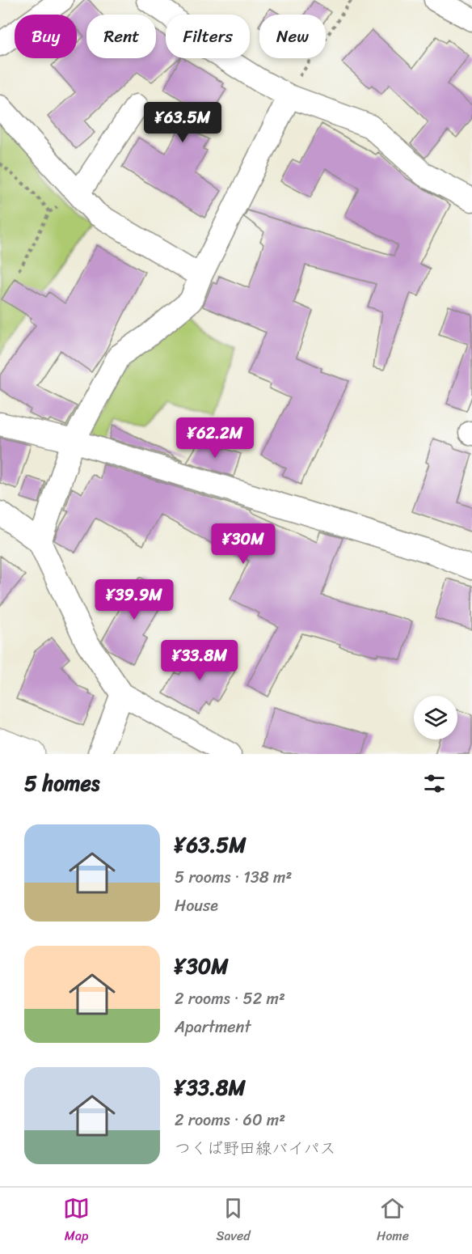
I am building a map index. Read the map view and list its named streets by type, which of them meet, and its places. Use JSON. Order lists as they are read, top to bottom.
{
  "page": {
    "chip": [
      "Buy",
      "Rent",
      "Filters",
      "New"
    ],
    "price": [
      "¥63.5M",
      "¥62.2M",
      "¥30M",
      "¥39.9M",
      "¥33.8M"
    ],
    "heading": "5 homes",
    "list": [
      {
        "name": "¥63.5M",
        "note": "5 rooms · 138 m² · House"
      },
      {
        "name": "¥30M",
        "note": "2 rooms · 52 m² · Apartment"
      },
      {
        "name": "¥33.8M",
        "note": "2 rooms · 60 m² · つくば野田線バイパス"
      }
    ],
    "tabs": ["Map", "Saved", "Home"]
  }
}
